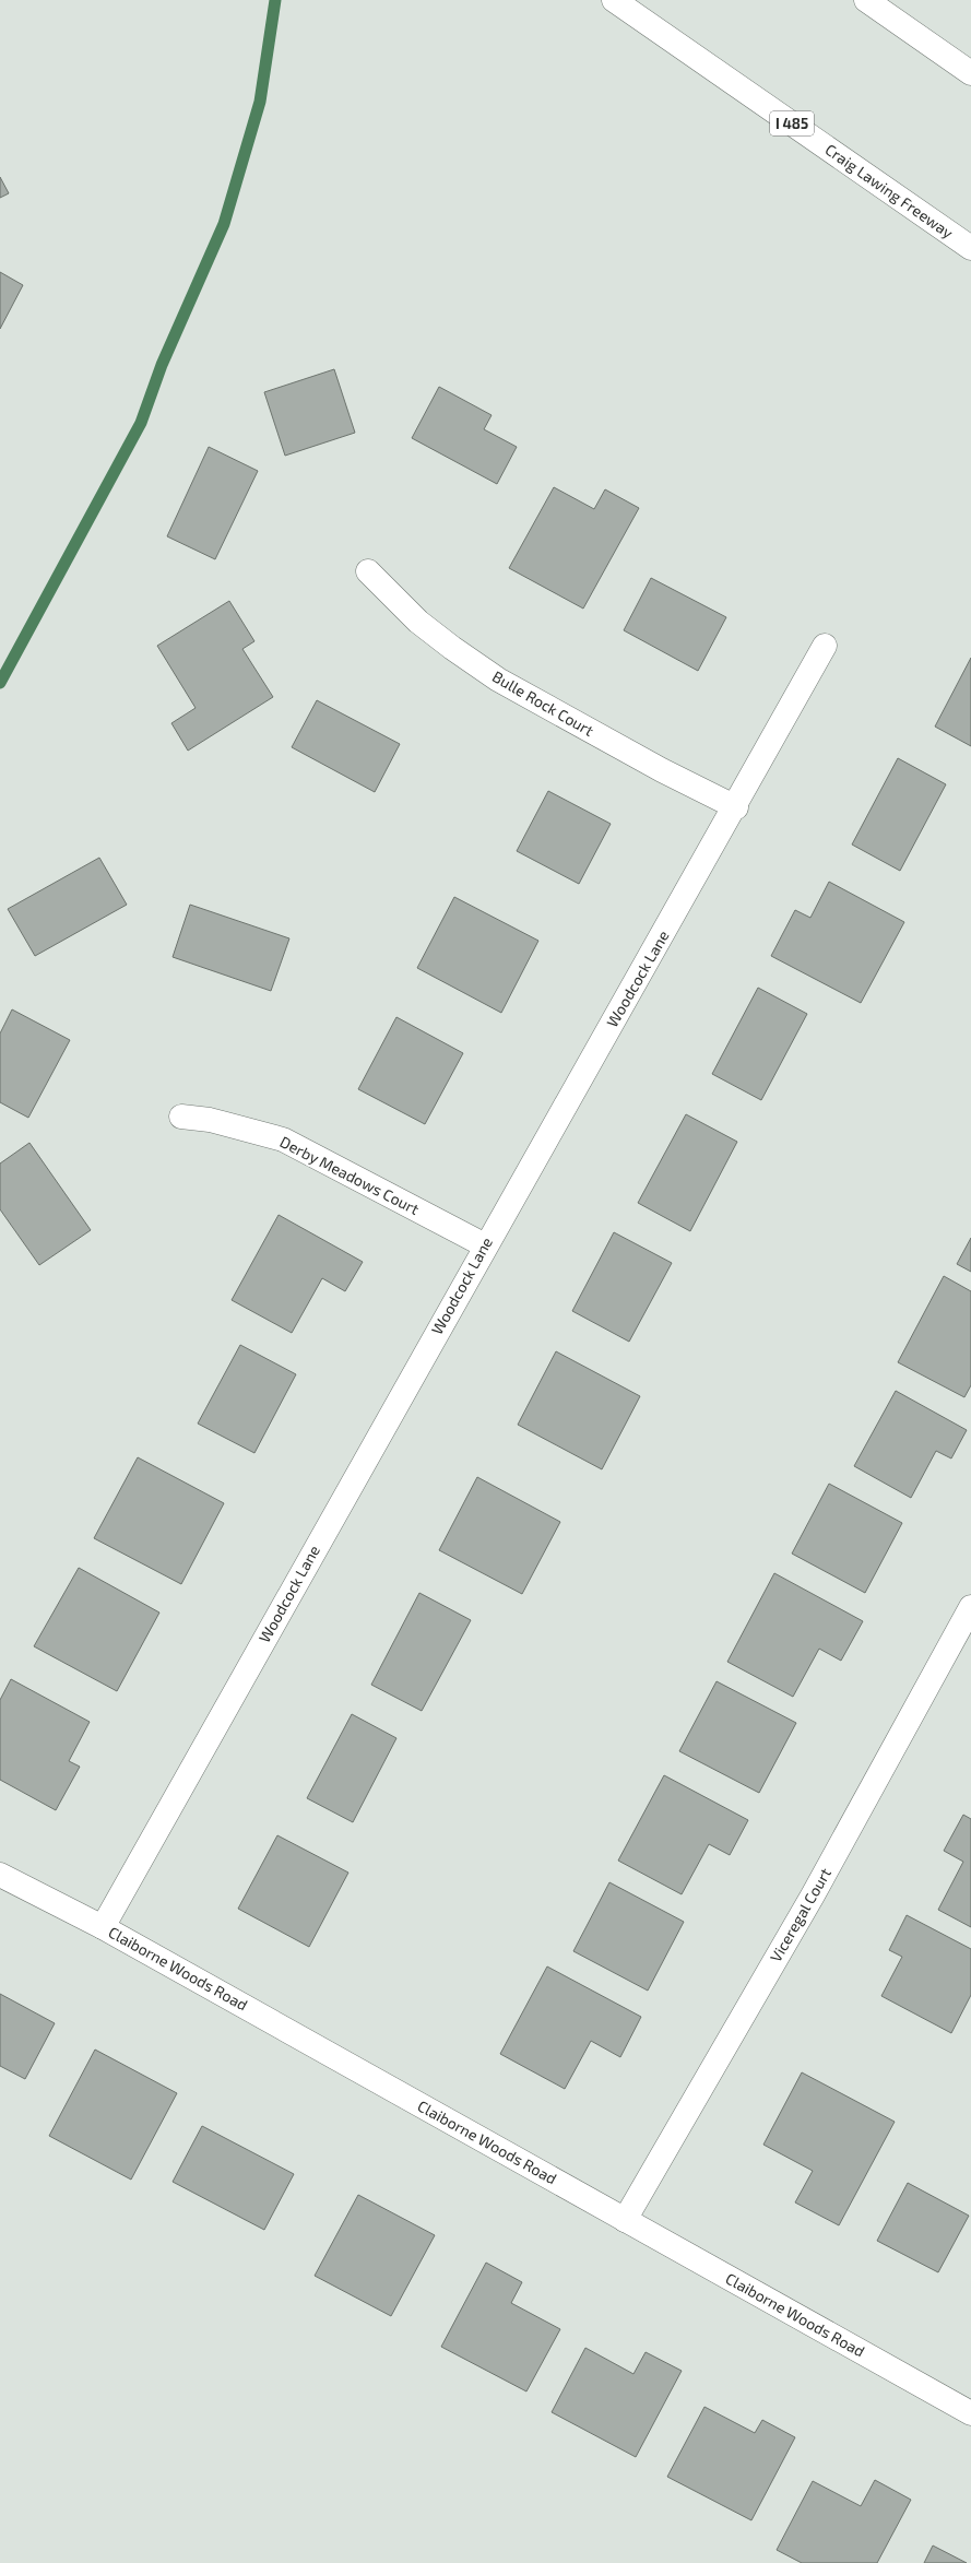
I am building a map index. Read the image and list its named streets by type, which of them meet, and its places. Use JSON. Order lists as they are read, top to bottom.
{
  "streets": {
    "main road": [
      "I 485",
      "Craig Lawing Freeway",
      "Bulle Rock Court",
      "Woodcock Lane",
      "Derby Meadows Court",
      "Viceregal Court",
      "Claiborne Woods Road"
    ]
  },
  "crossings": [
    ["Bulle Rock Court", "Woodcock Lane"],
    ["Woodcock Lane", "Derby Meadows Court"],
    ["Woodcock Lane", "Claiborne Woods Road"],
    ["Viceregal Court", "Claiborne Woods Road"]
  ]
}
